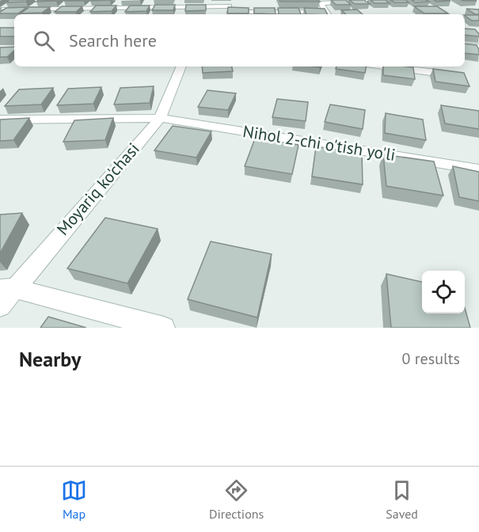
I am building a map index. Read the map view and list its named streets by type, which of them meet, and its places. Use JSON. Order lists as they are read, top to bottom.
{
  "streets": {
    "street": ["Nihol 2-chi o'tish yo'li", "Moyariq ko'chasi"]
  },
  "crossings": [
    ["Nihol 2-chi o'tish yo'li", "Moyariq ko'chasi"]
  ],
  "page": {
    "search": "Search here",
    "heading": ["Nearby", "0 results"],
    "nav": ["Map", "Directions", "Saved"]
  }
}
